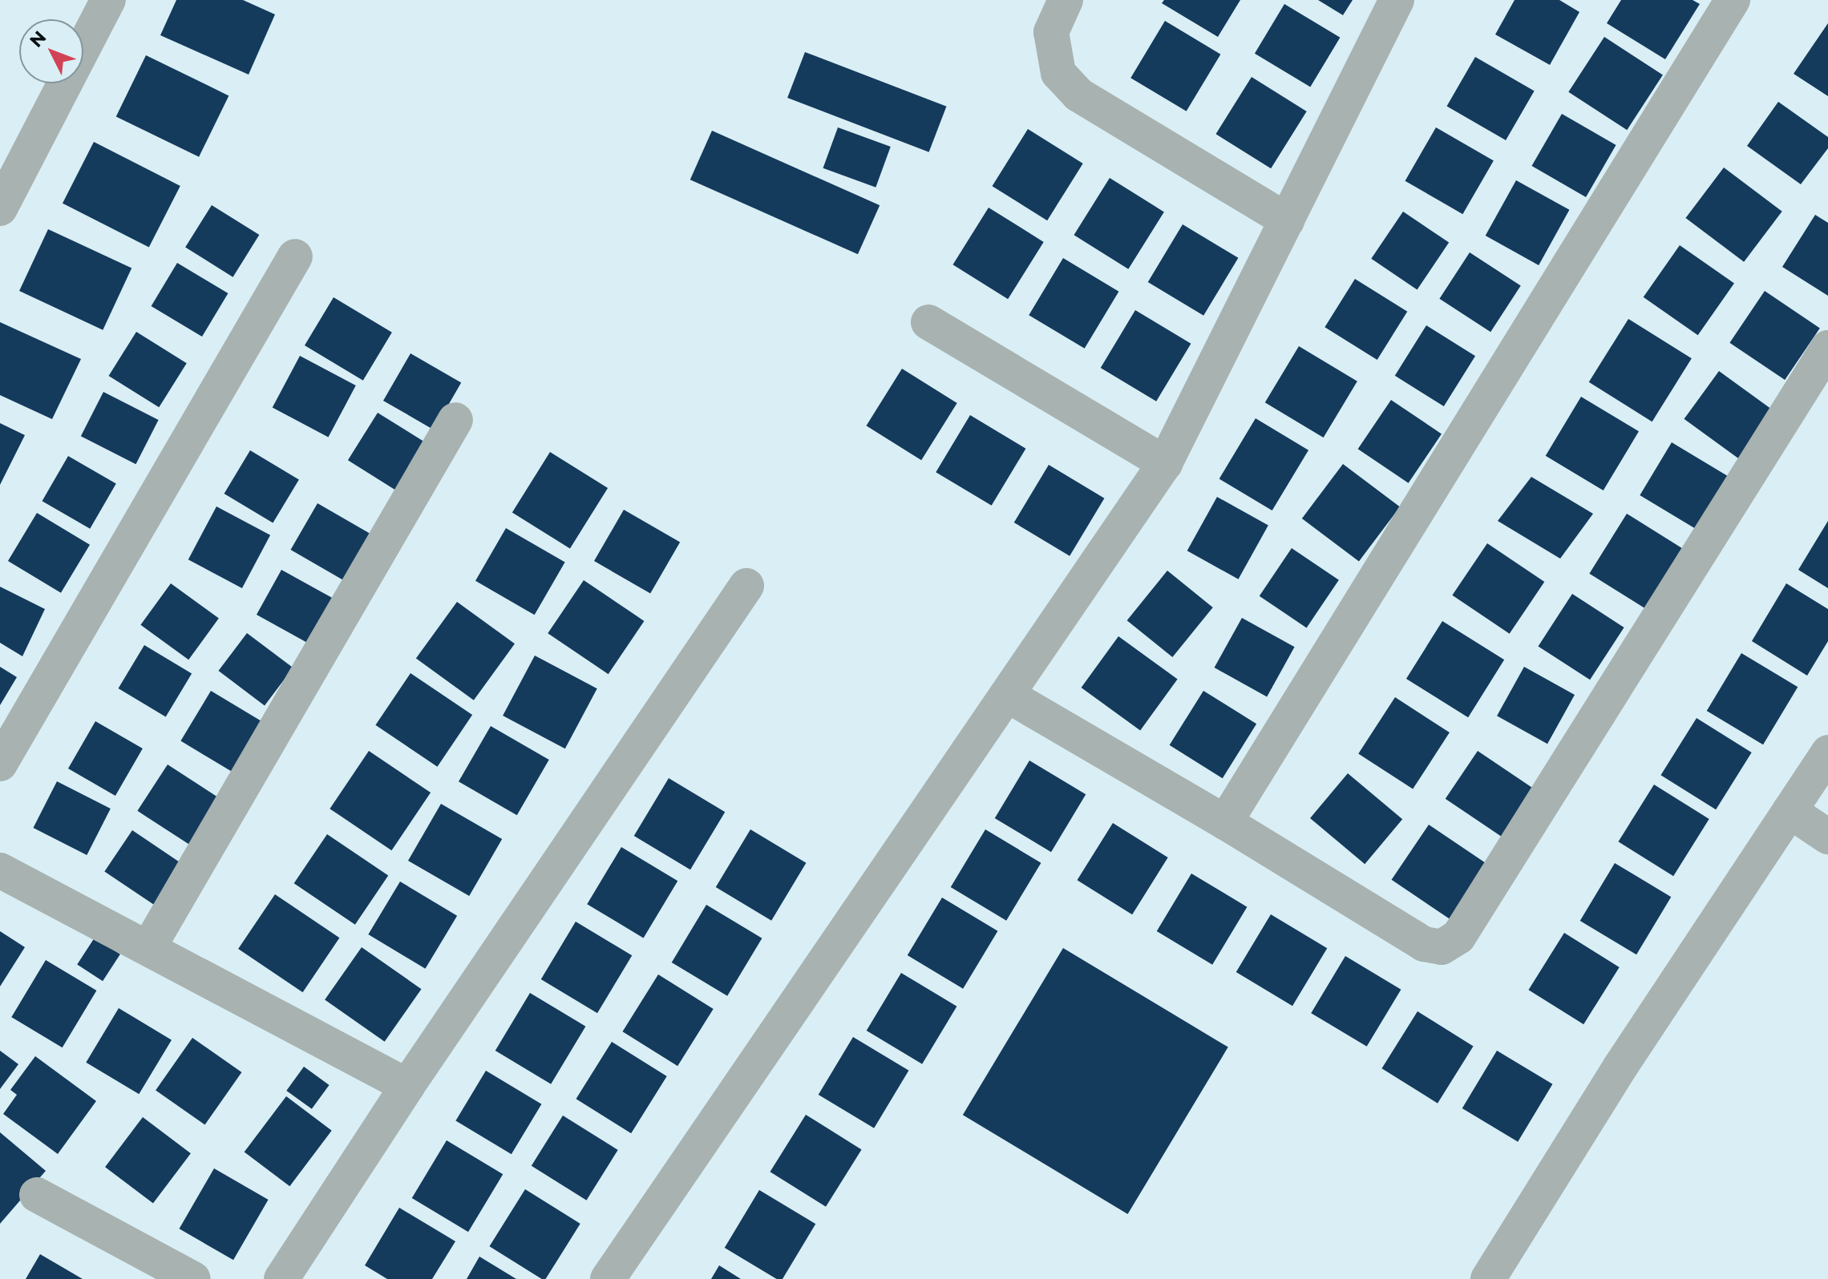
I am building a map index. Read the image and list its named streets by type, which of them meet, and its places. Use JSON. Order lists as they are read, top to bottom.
{
  "north": "top left"
}
